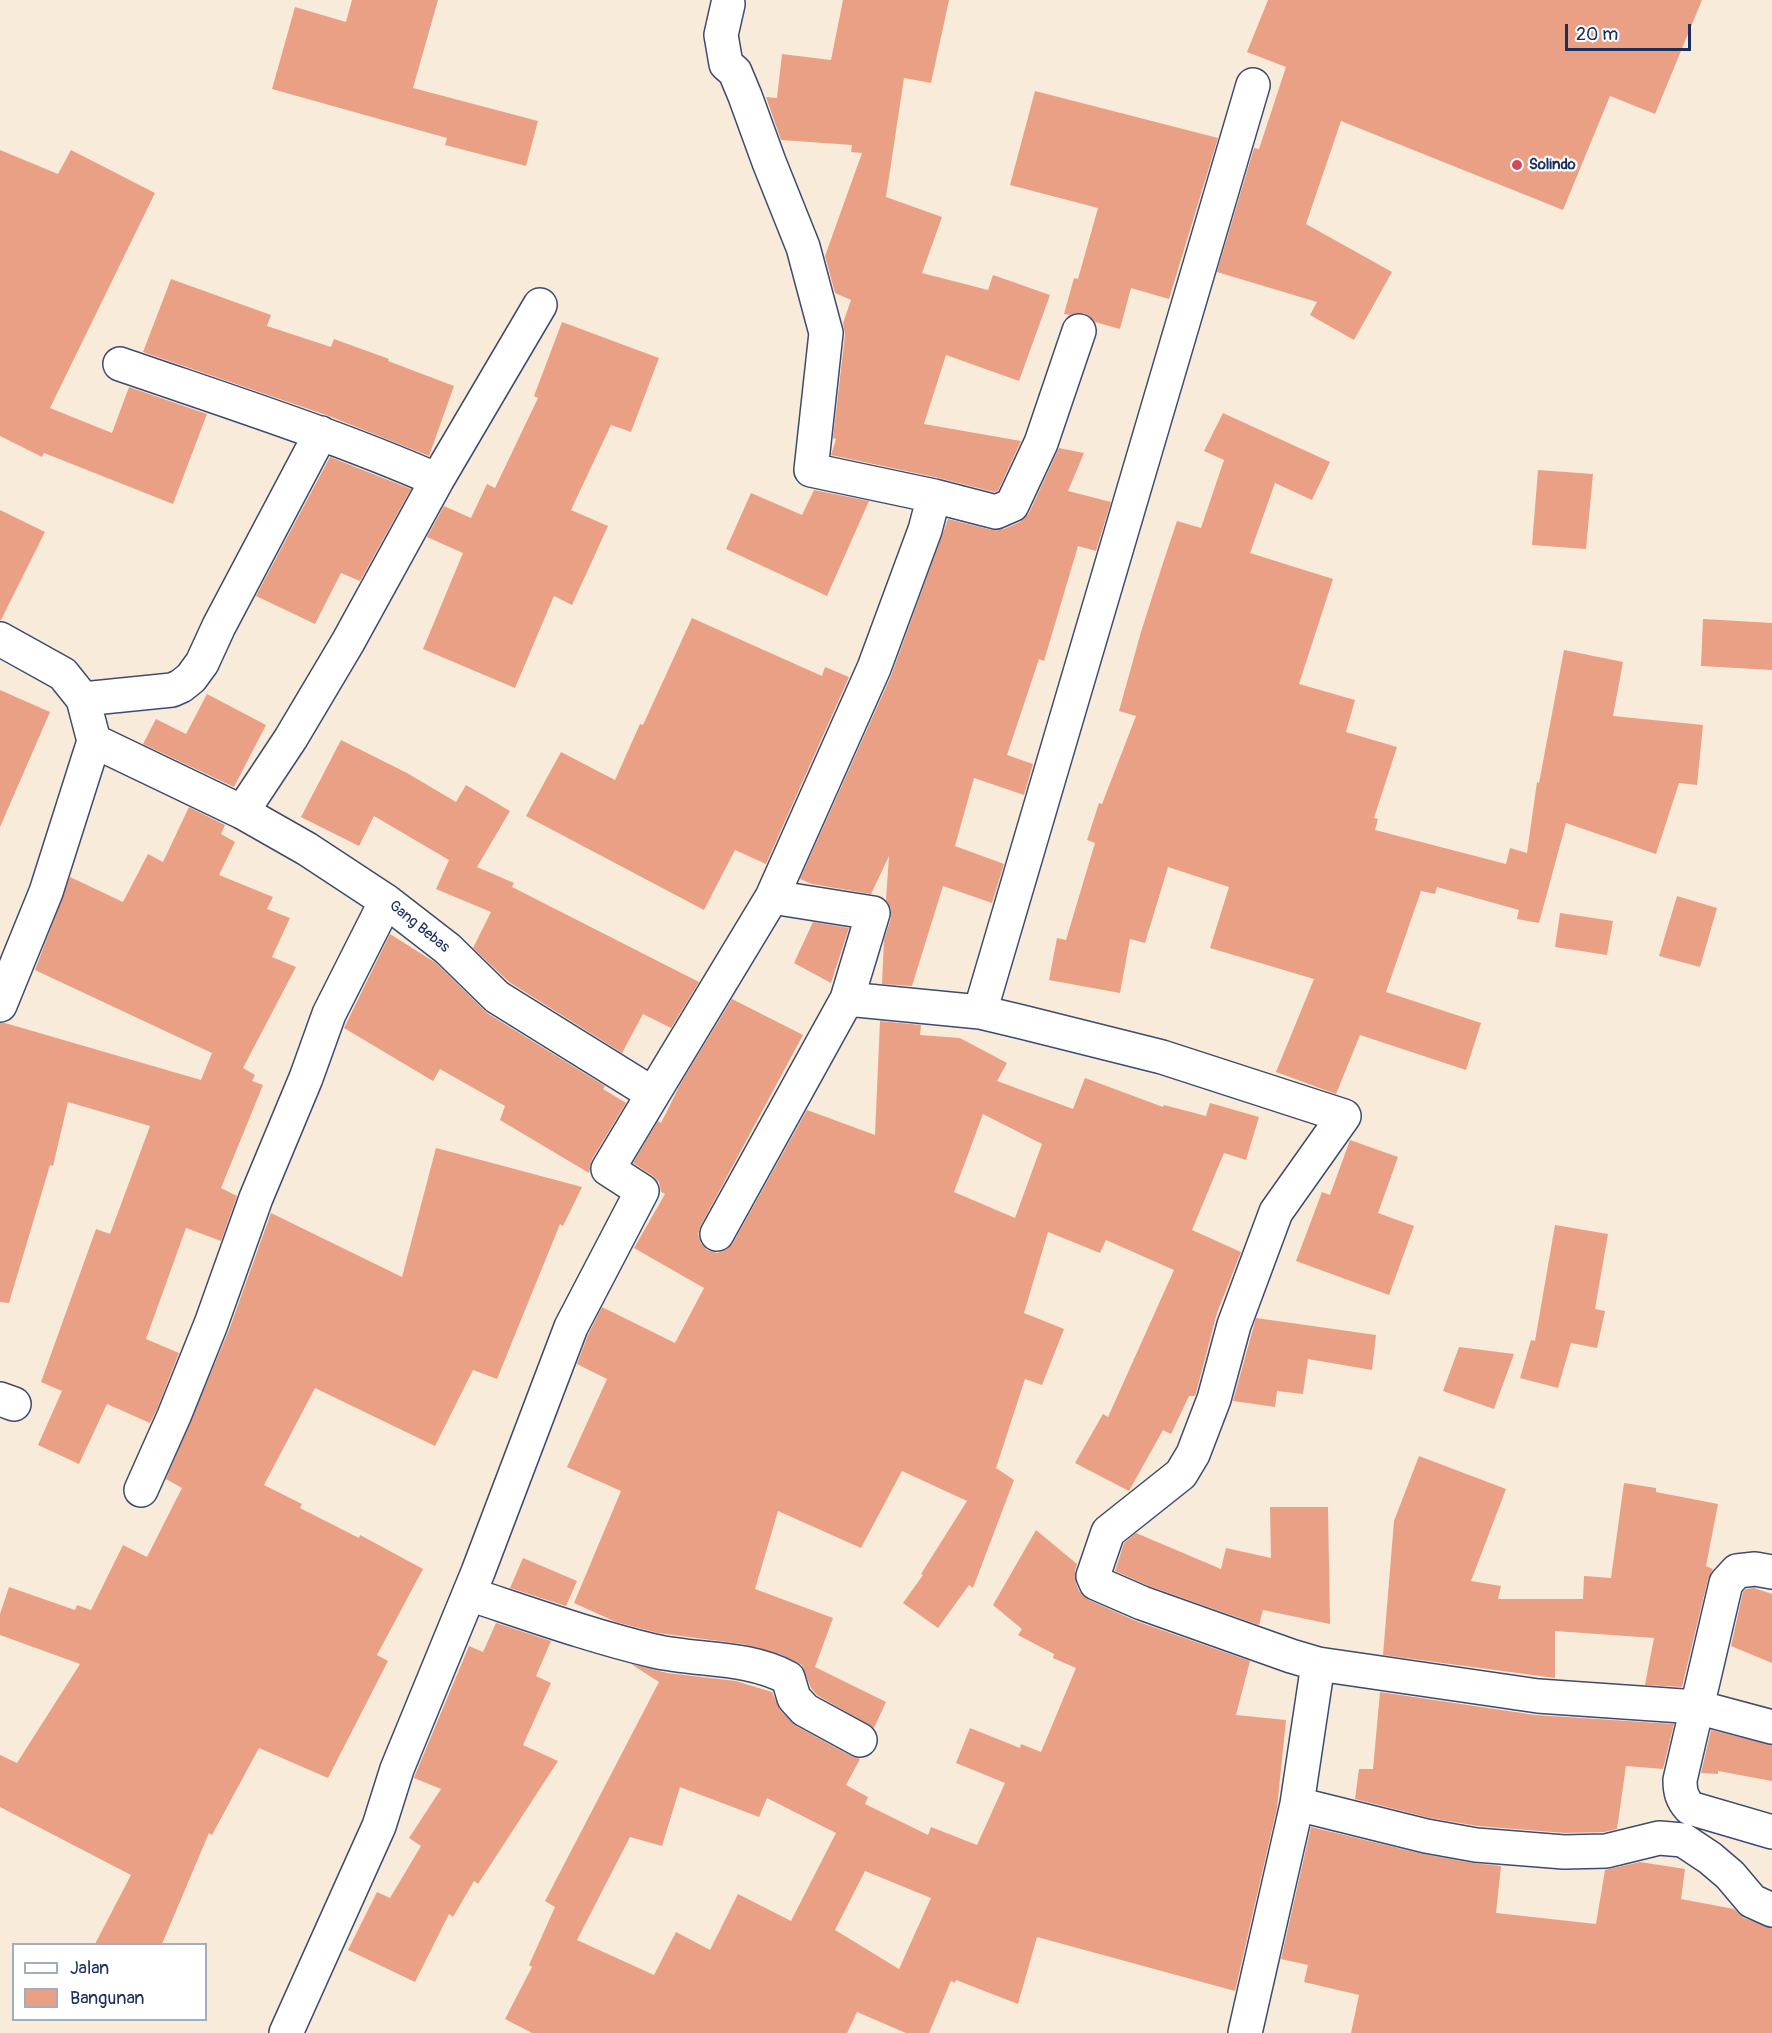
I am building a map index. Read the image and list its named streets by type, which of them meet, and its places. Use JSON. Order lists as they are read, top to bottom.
{
  "streets": {
    "street": ["Gang Bebas"]
  },
  "places": ["Solindo"],
  "legend": ["Jalan", "Bangunan"],
  "scale_bar": "20 m"
}
